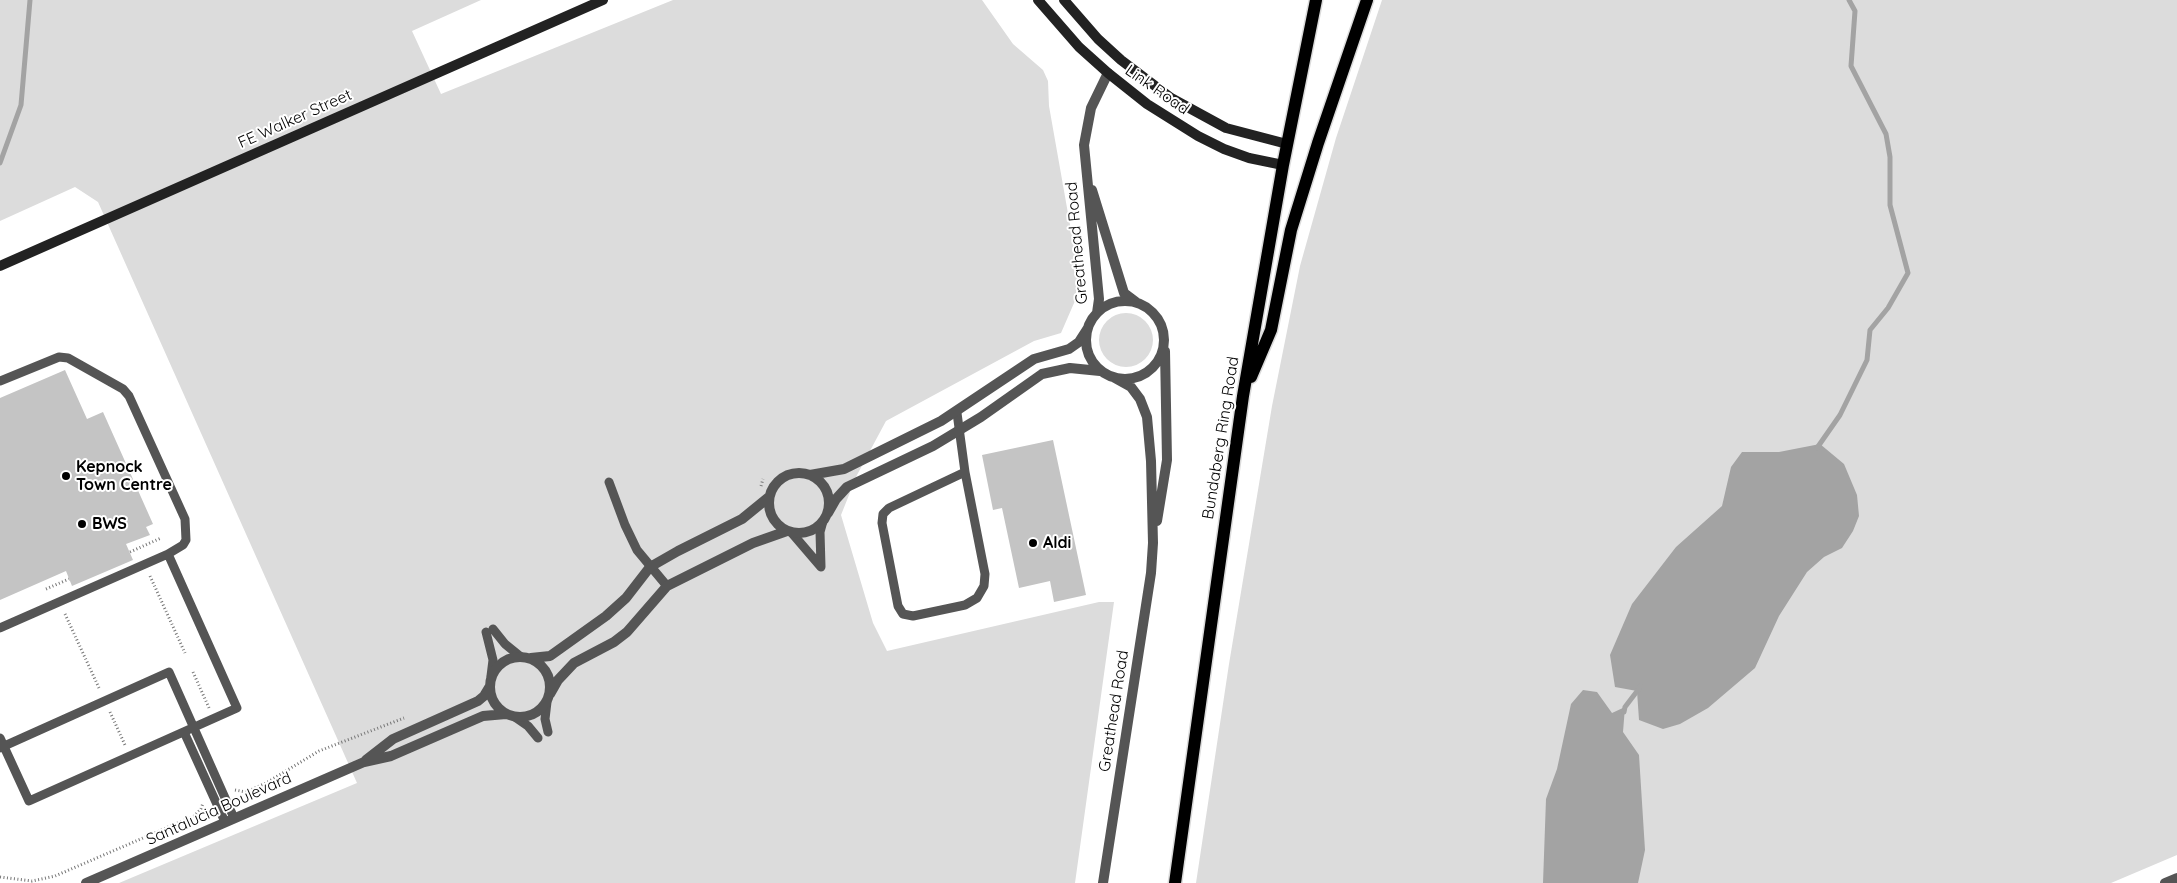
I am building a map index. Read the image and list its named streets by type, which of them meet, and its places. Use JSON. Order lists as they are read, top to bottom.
{
  "streets": {
    "main road": ["Link Road", "FE Walker Street", "Bundaberg Ring Road"],
    "street": ["Greathead Road", "Santalucia Boulevard"]
  },
  "crossings": [
    ["Link Road", "Greathead Road"],
    ["Link Road", "Bundaberg Ring Road"]
  ],
  "places": ["Kepnock Town Centre", "BWS", "Aldi"]
}
